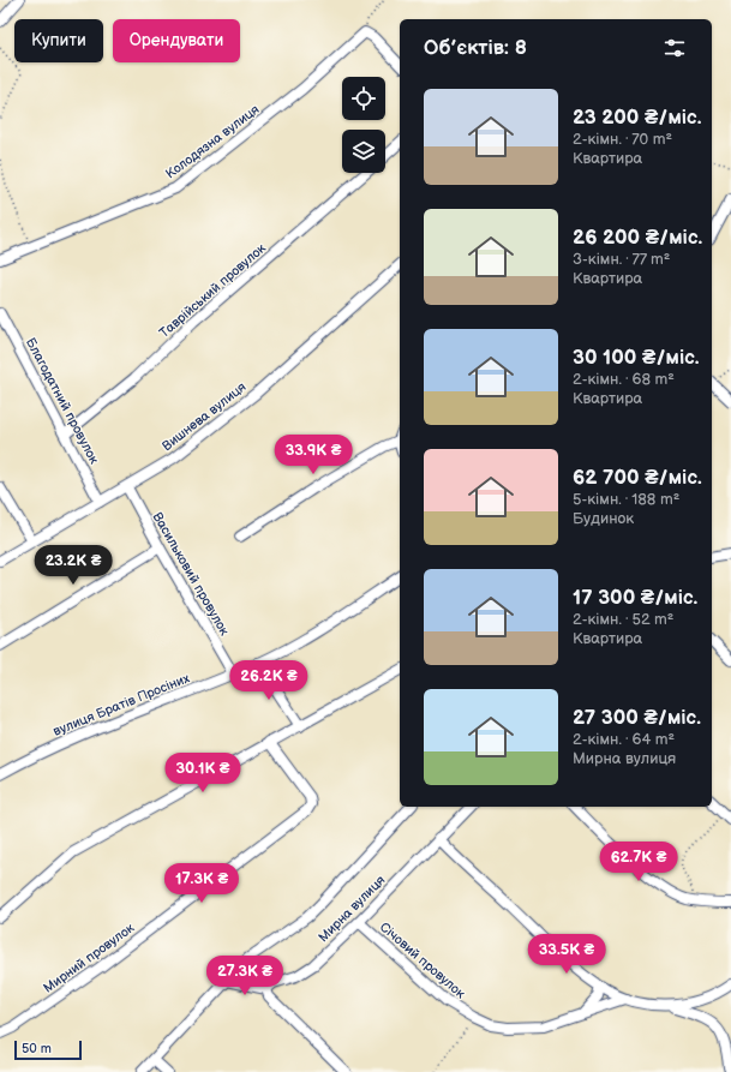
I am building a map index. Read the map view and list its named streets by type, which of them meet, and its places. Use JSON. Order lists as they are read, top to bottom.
{
  "streets": {
    "street": [
      "Колодязна вулиця",
      "Таврійський провулок",
      "Благодатний провулок",
      "Вишнева вулиця",
      "Васильковий провулок",
      "вулиця Братів Просіних",
      "Мирна вулиця",
      "Мирний провулок",
      "Січовий провулок"
    ]
  },
  "crossings": [
    ["Таврійський провулок", "Благодатний провулок"],
    ["Благодатний провулок", "Вишнева вулиця"],
    ["Вишнева вулиця", "Васильковий провулок"],
    ["Васильковий провулок", "вулиця Братів Просіних"],
    ["Мирна вулиця", "Січовий провулок"]
  ],
  "scale_bar": "50 m",
  "page": {
    "chip": ["Купити", "Орендувати"],
    "heading": "Об’єктів: 8",
    "list": [
      {
        "name": "23 200 ₴/міс.",
        "note": "2-кімн. · 70 m² · Квартира"
      },
      {
        "name": "26 200 ₴/міс.",
        "note": "3-кімн. · 77 m² · Квартира"
      },
      {
        "name": "30 100 ₴/міс.",
        "note": "2-кімн. · 68 m² · Квартира"
      },
      {
        "name": "62 700 ₴/міс.",
        "note": "5-кімн. · 188 m² · Будинок"
      },
      {
        "name": "17 300 ₴/міс.",
        "note": "2-кімн. · 52 m² · Квартира"
      },
      {
        "name": "27 300 ₴/міс.",
        "note": "2-кімн. · 64 m² · Мирна вулиця"
      }
    ],
    "price": [
      "33.9K ₴",
      "23.2K ₴",
      "26.2K ₴",
      "30.1K ₴",
      "62.7K ₴",
      "17.3K ₴",
      "33.5K ₴",
      "27.3K ₴"
    ],
    "scale": "50 m"
  }
}
